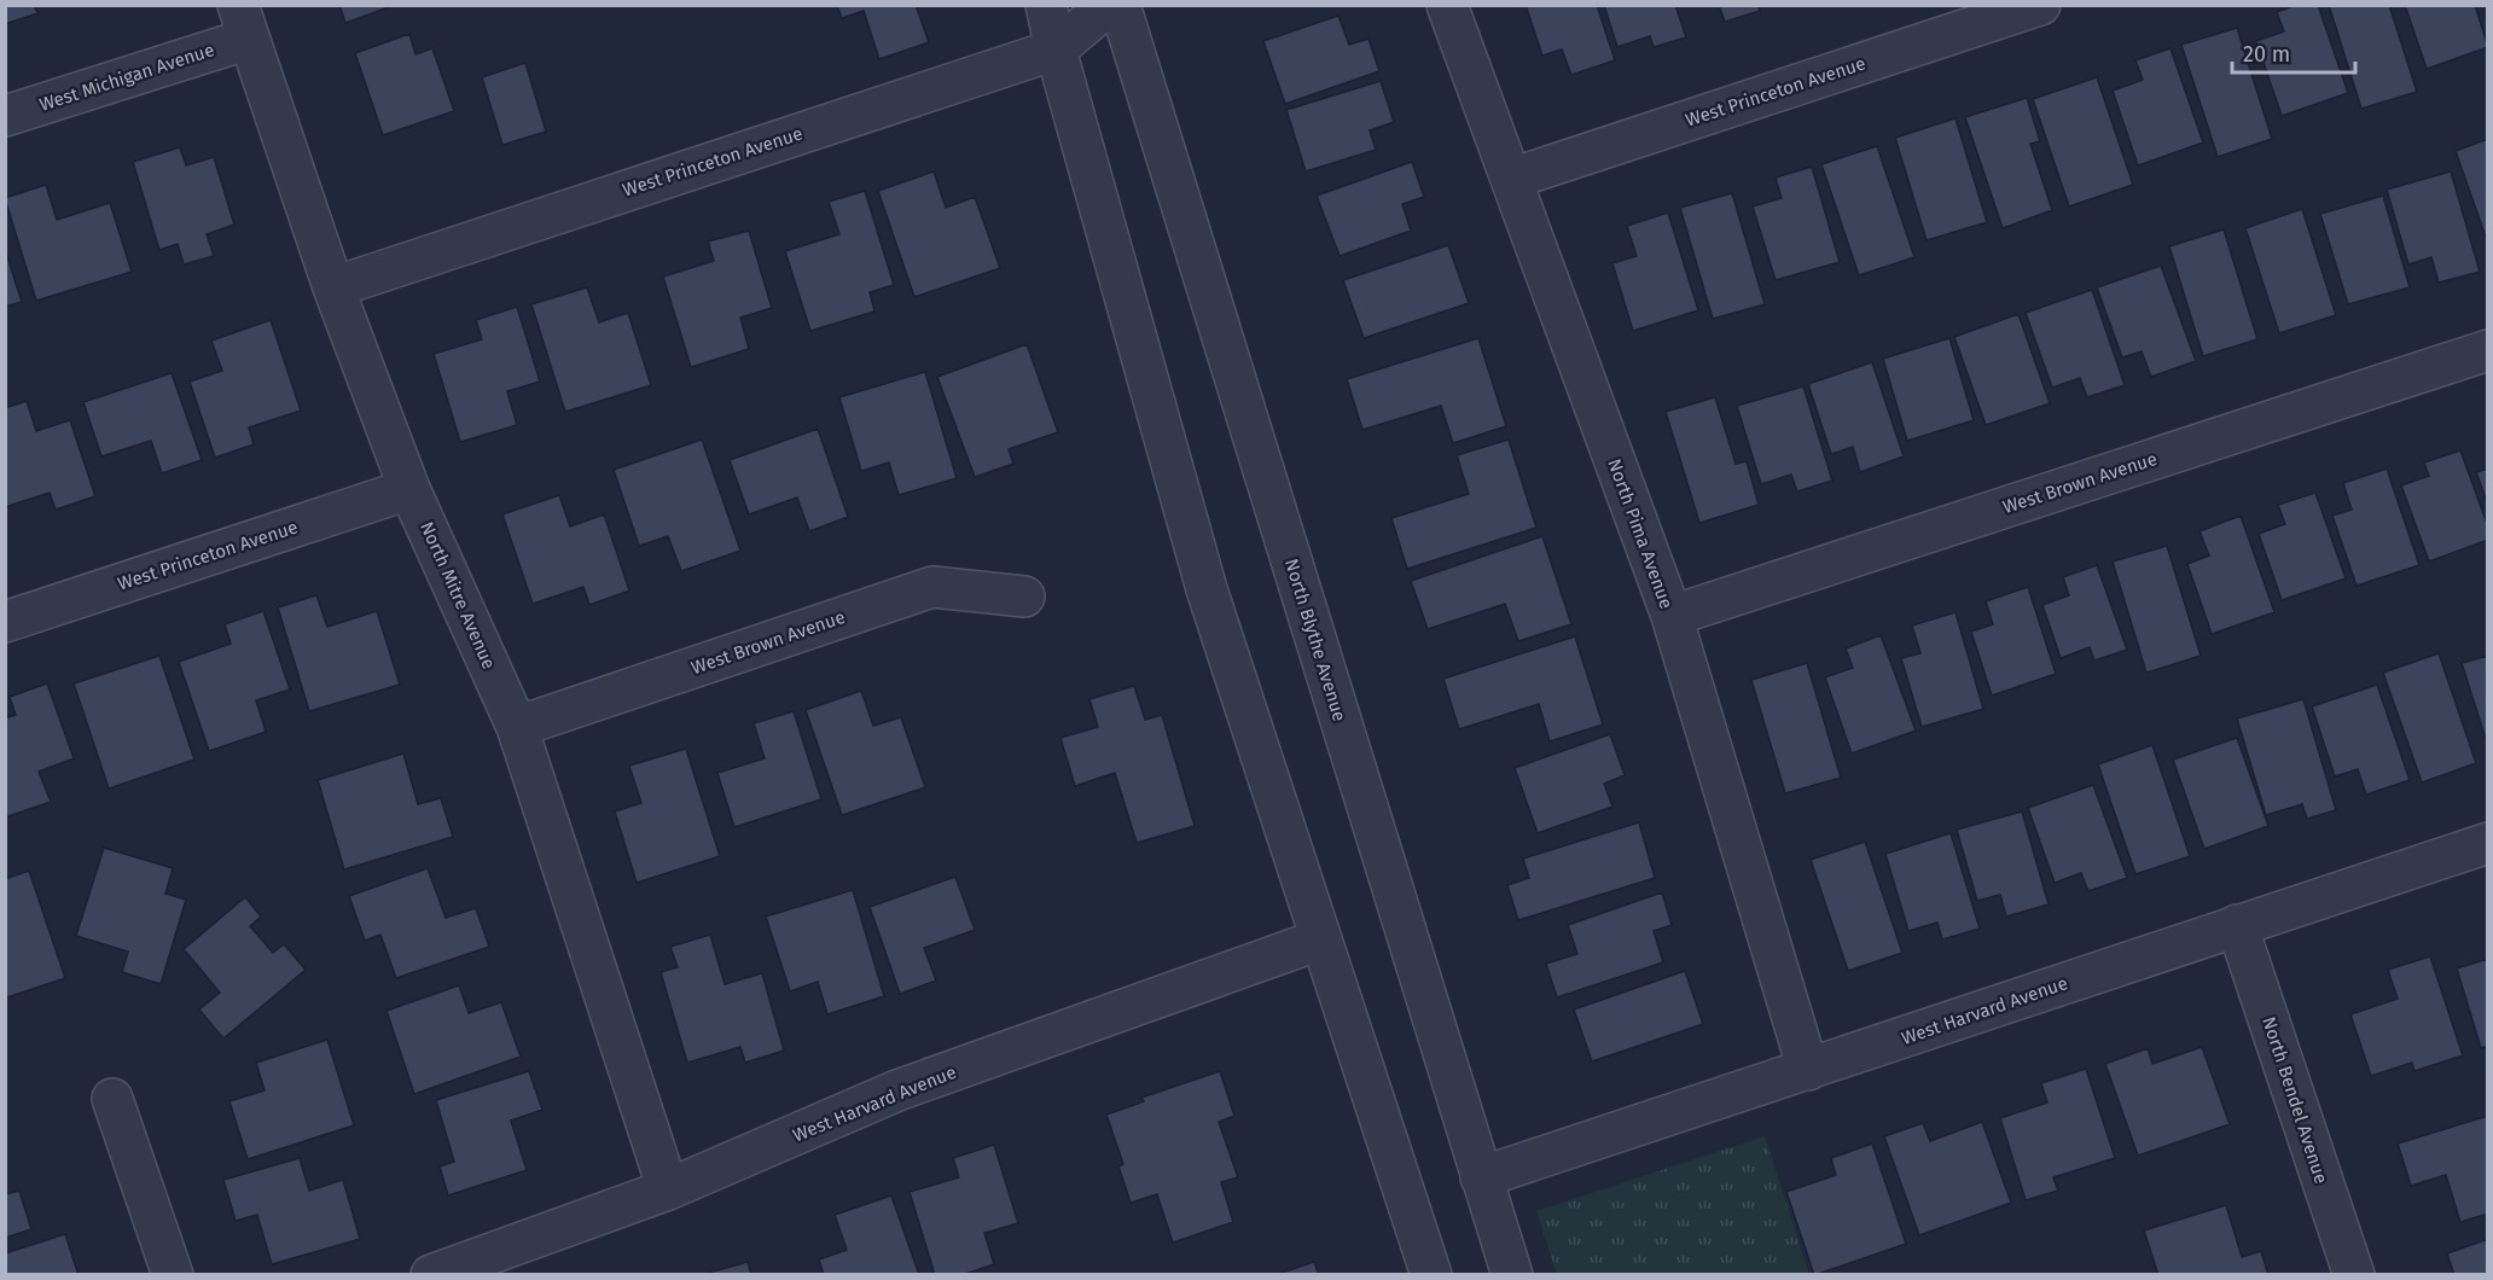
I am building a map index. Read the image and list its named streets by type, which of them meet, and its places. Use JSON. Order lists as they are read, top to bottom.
{
  "streets": {
    "street": [
      "West Michigan Avenue",
      "West Princeton Avenue",
      "West Brown Avenue",
      "North Pima Avenue",
      "North Mitre Avenue",
      "North Blythe Avenue",
      "West Harvard Avenue",
      "North Bendel Avenue"
    ]
  },
  "crossings": [
    ["West Michigan Avenue", "North Mitre Avenue"],
    ["West Princeton Avenue", "North Pima Avenue"],
    ["West Princeton Avenue", "North Mitre Avenue"],
    ["West Brown Avenue", "North Pima Avenue"],
    ["West Brown Avenue", "North Mitre Avenue"],
    ["North Pima Avenue", "West Harvard Avenue"],
    ["North Mitre Avenue", "West Harvard Avenue"],
    ["North Blythe Avenue", "West Harvard Avenue"],
    ["West Harvard Avenue", "North Bendel Avenue"]
  ],
  "scale_bar": "20 m"
}
